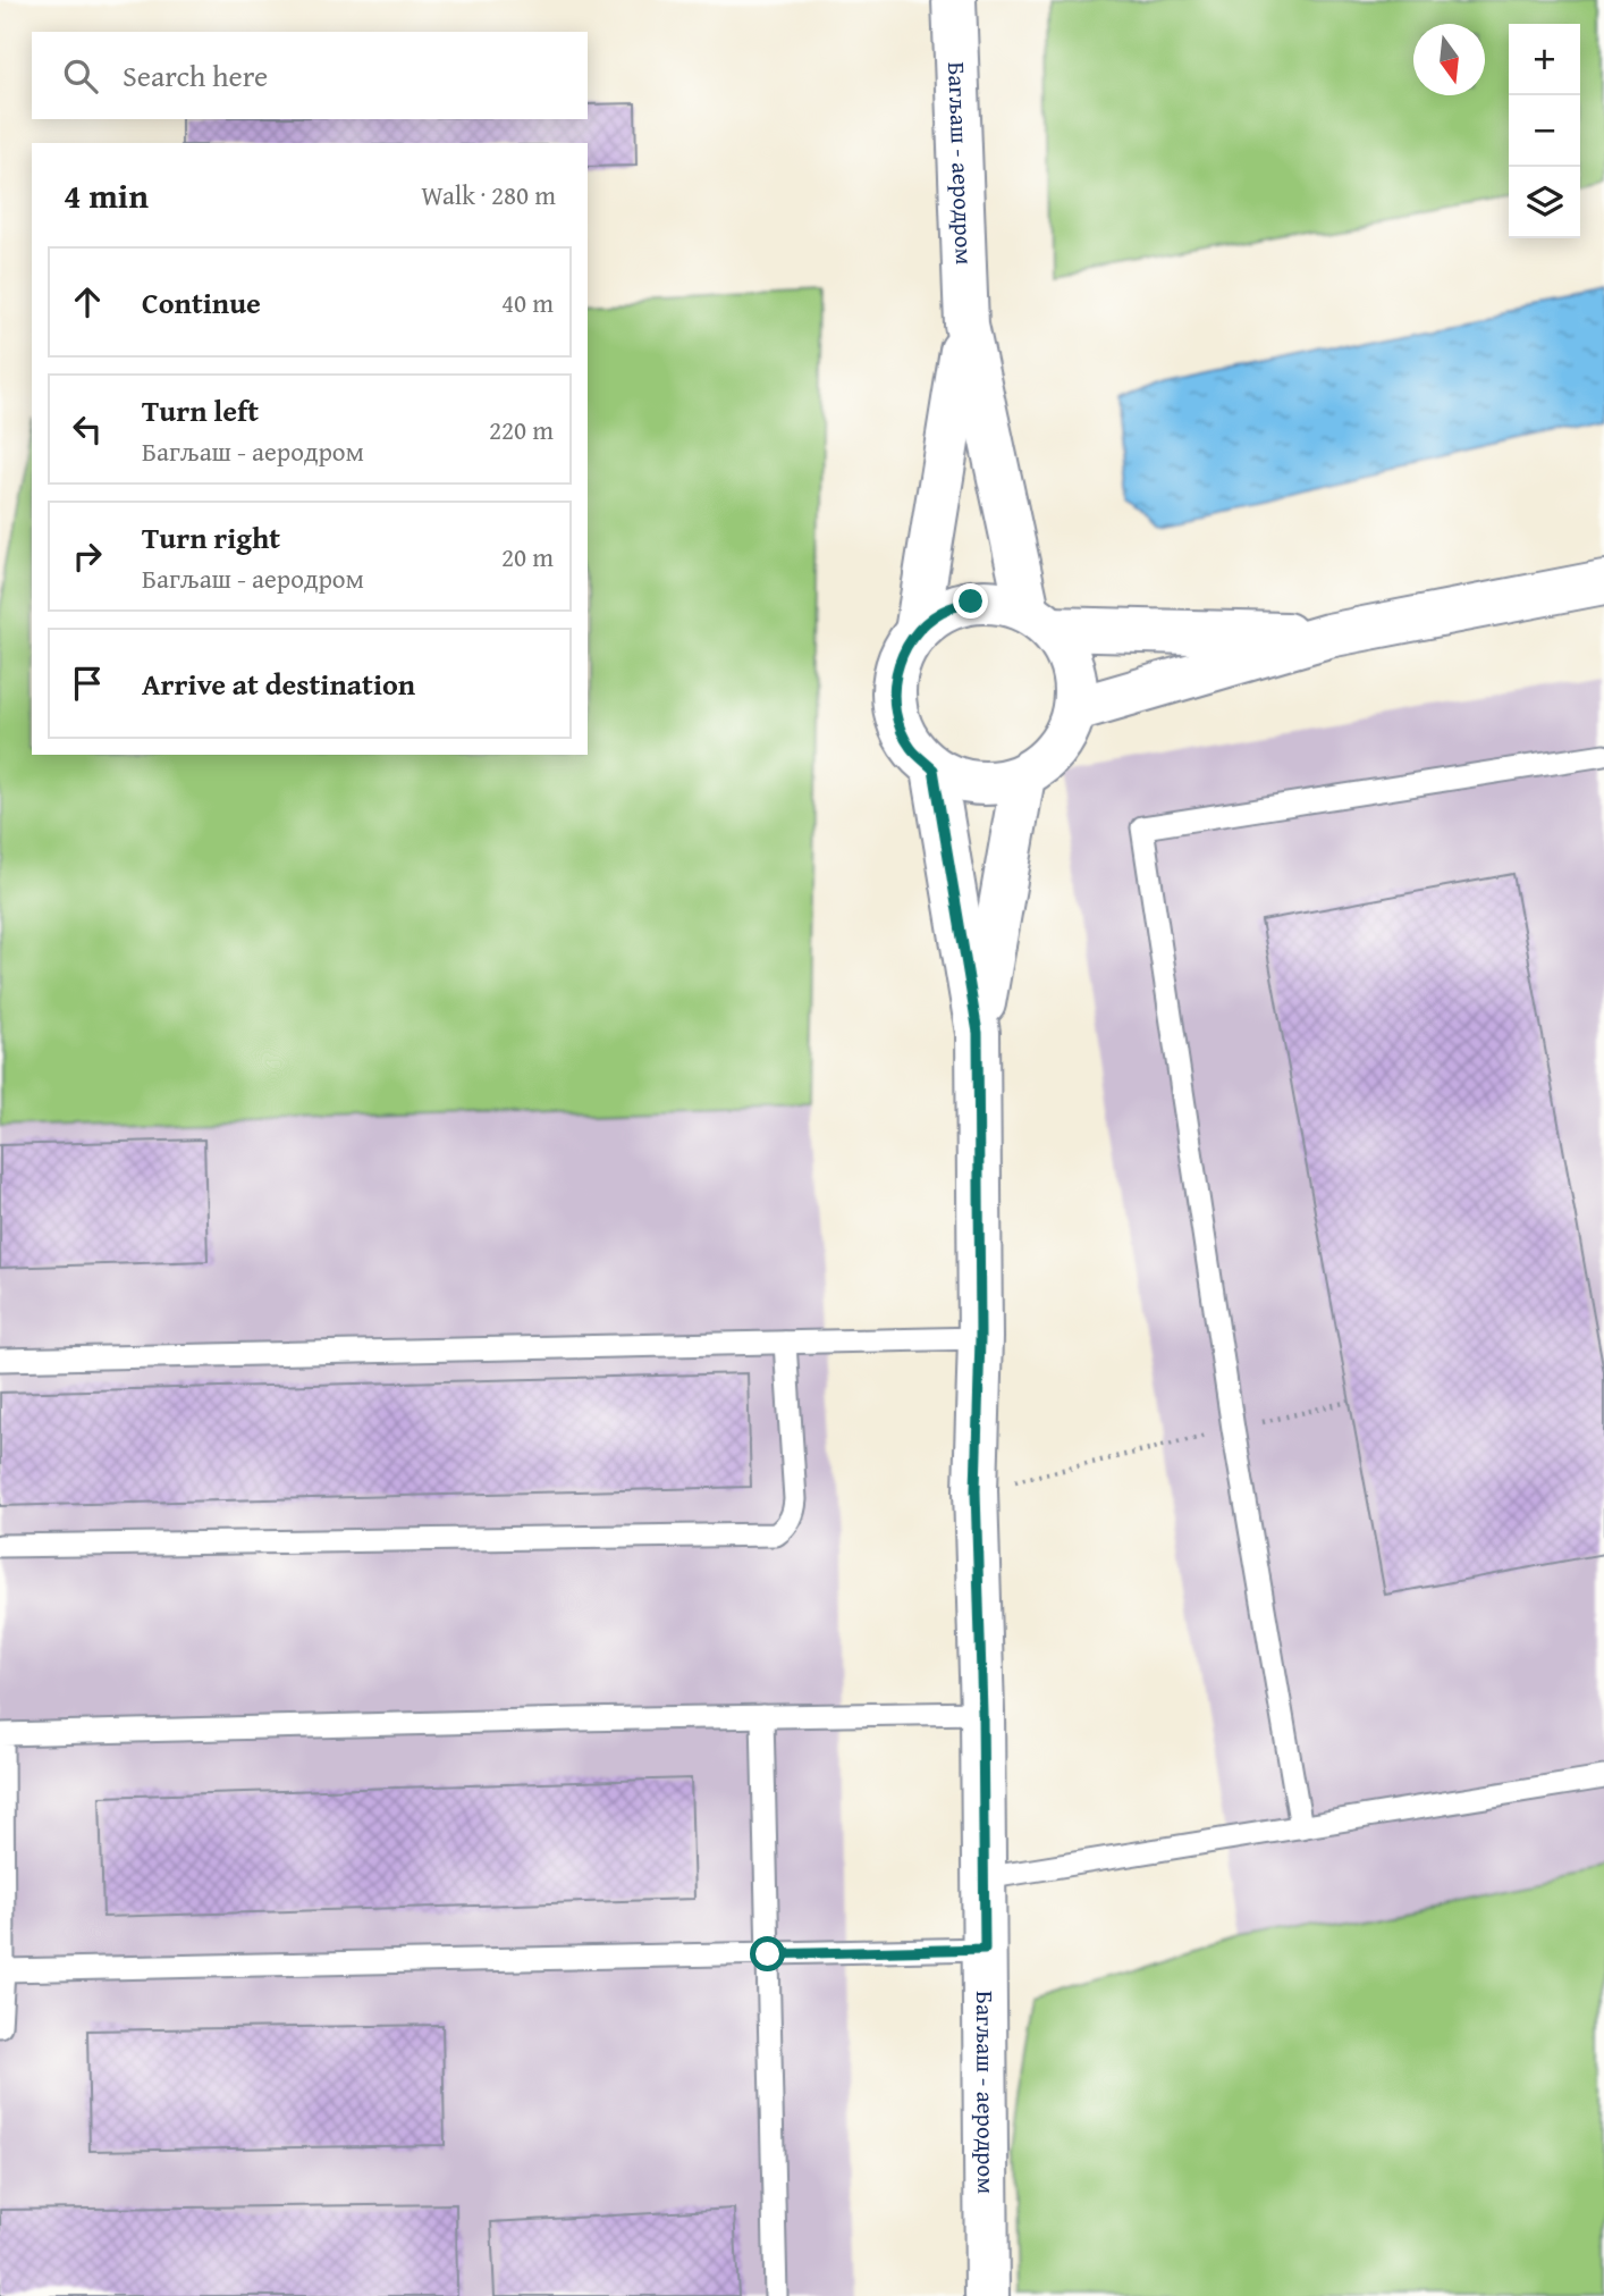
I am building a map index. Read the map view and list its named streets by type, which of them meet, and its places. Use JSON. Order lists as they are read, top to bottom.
{
  "streets": {
    "street": ["Багљаш - аеродром"]
  },
  "north": "bottom",
  "page": {
    "map_buttons": ["+", "−"],
    "search": "Search here",
    "heading": ["4 min", "Walk · 280 m"],
    "list": [
      ["Continue", "40 m"],
      ["Turn left", "Багљаш - аеродром", "220 m"],
      ["Turn right", "Багљаш - аеродром", "20 m"],
      "Arrive at destination"
    ]
  }
}
